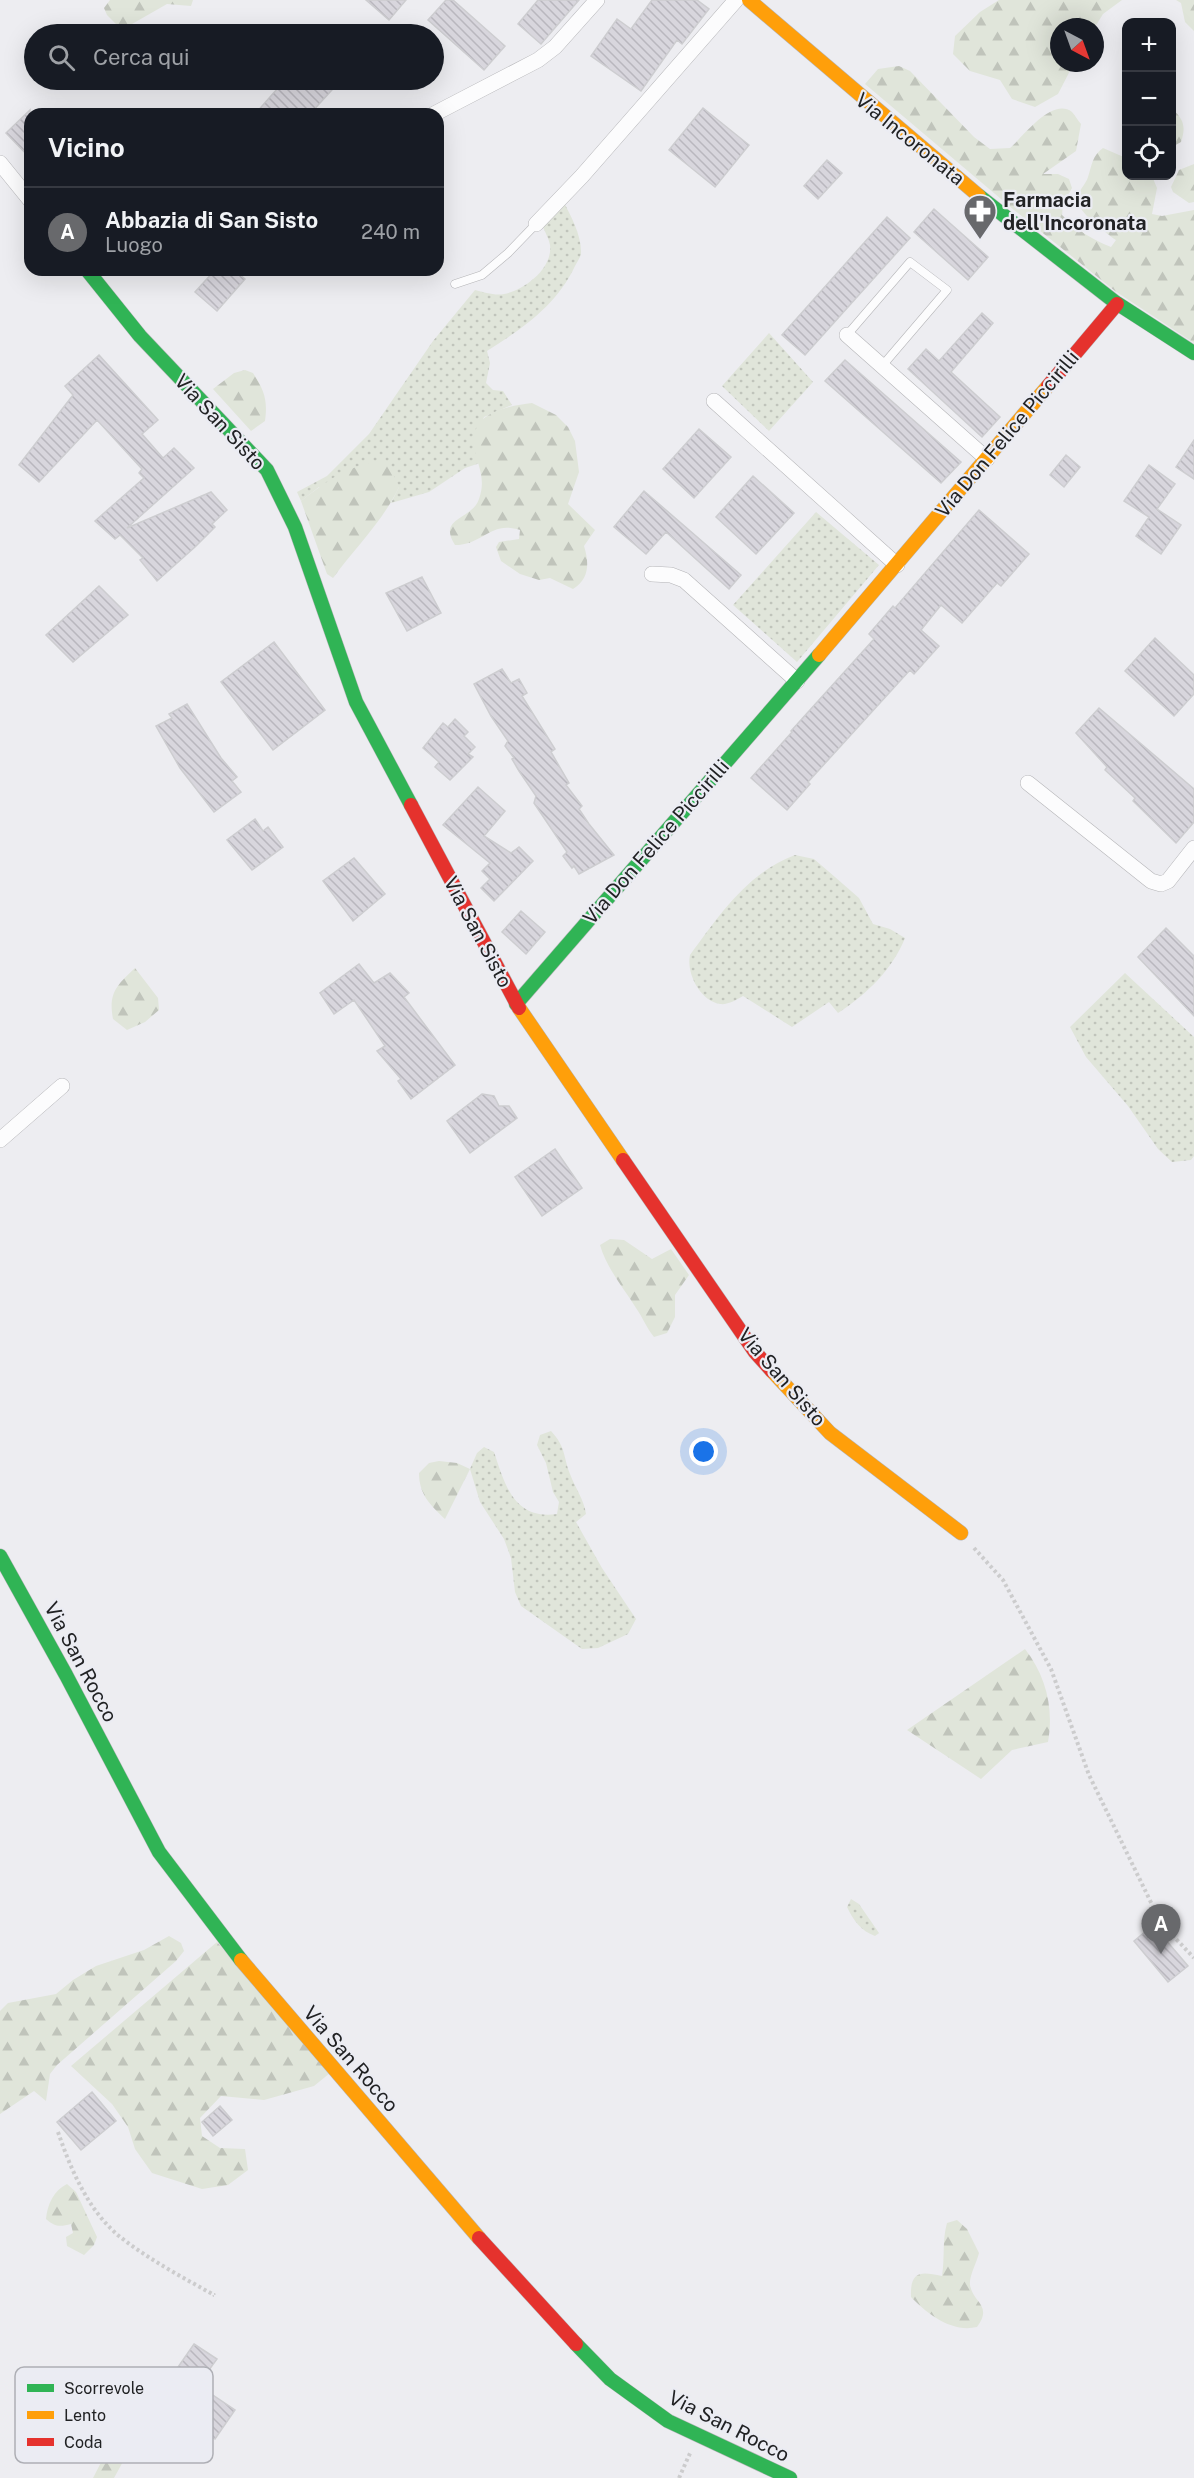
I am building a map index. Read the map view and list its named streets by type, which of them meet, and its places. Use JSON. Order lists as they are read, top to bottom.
{
  "streets": {
    "street": [
      "Via Incoronata",
      "Via San Sisto",
      "Via Don Felice Piccirilli",
      "Via San Rocco"
    ]
  },
  "crossings": [
    ["Via Incoronata", "Via Don Felice Piccirilli"],
    ["Via San Sisto", "Via Don Felice Piccirilli"]
  ],
  "places": {
    "pharmacy": ["Farmacia dell'Incoronata"]
  },
  "legend": ["Scorrevole", "Lento", "Coda"],
  "north": "bottom right",
  "page": {
    "map_buttons": ["+", "−"],
    "search": "Cerca qui",
    "heading": "Vicino",
    "list": [
      {
        "mark": "A",
        "name": "Abbazia di San Sisto",
        "note": "Luogo",
        "value": "240 m"
      }
    ],
    "pins": "A"
  }
}
